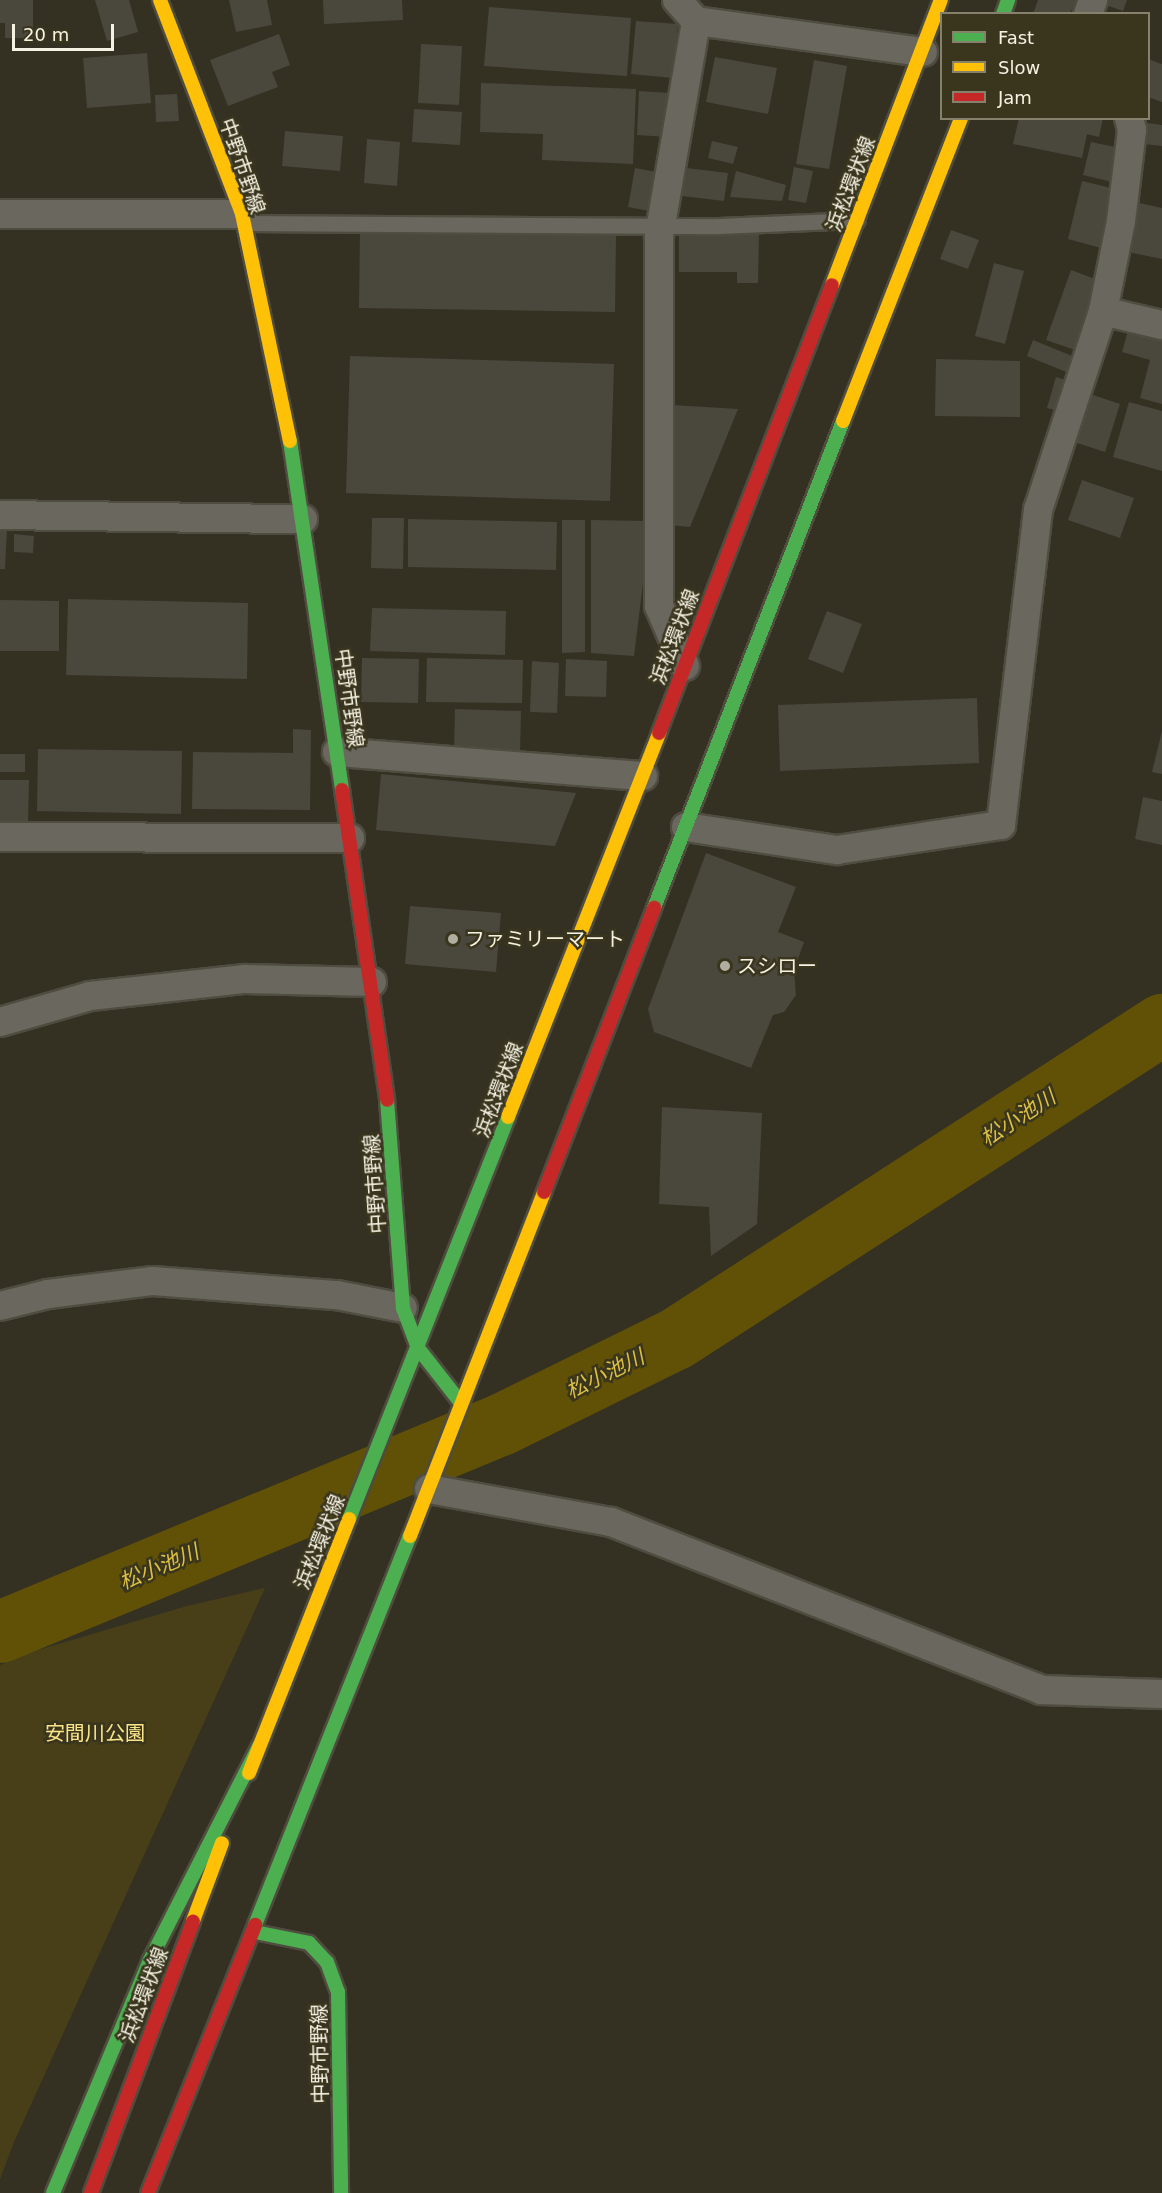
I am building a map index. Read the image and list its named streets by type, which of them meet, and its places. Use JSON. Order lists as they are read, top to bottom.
{
  "streets": {
    "main road": ["中野市野線", "浜松環状線"]
  },
  "crossings": [
    ["中野市野線", "浜松環状線"]
  ],
  "water": ["松小池川"],
  "parks": ["安間川公園"],
  "places": ["ファミリーマート", "スシロー"],
  "legend": ["Fast", "Slow", "Jam"],
  "scale_bar": "20 m"
}
